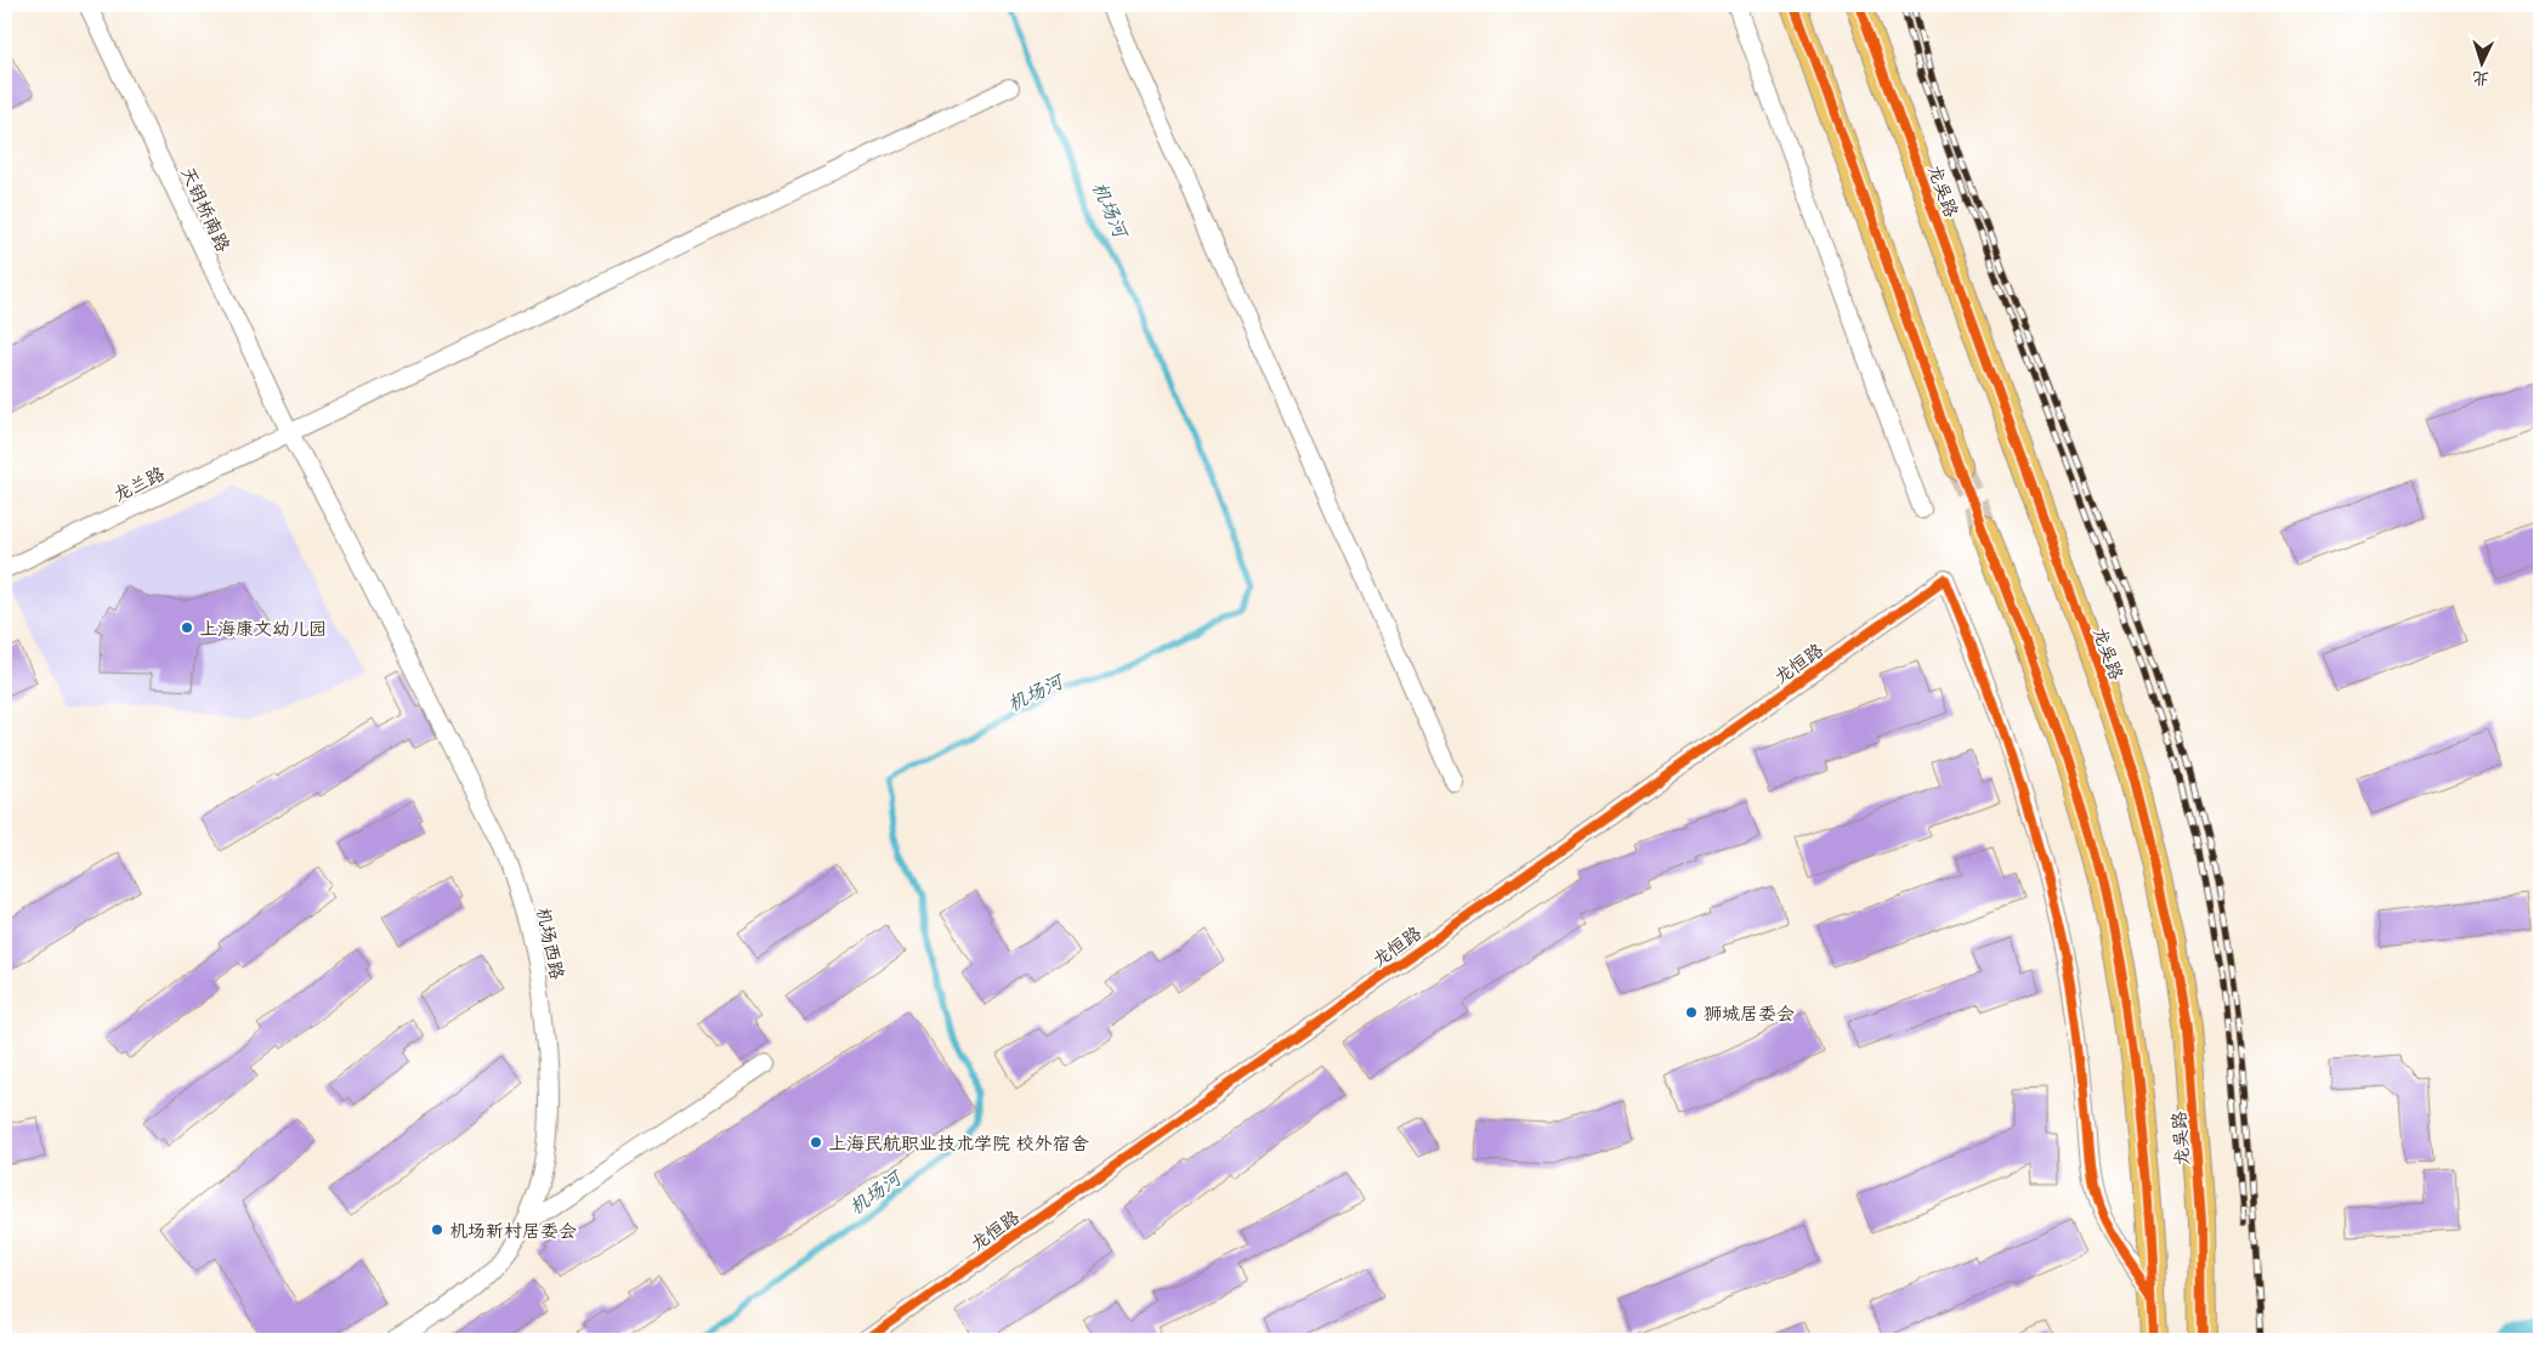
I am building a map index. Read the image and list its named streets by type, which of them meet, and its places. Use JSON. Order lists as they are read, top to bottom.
{
  "streets": {
    "main road": ["龙吴路"],
    "street": [
      "天钥桥南路",
      "龙兰路",
      "龙恒路",
      "机场西路"
    ]
  },
  "crossings": [
    ["龙吴路", "龙恒路"],
    ["天钥桥南路", "龙兰路"],
    ["天钥桥南路", "机场西路"]
  ],
  "water": ["机场河"],
  "places": [
    "上海康文幼儿园",
    "狮城居委会",
    "上海民航职业技术学院 校外宿舍",
    "机场新村居委会"
  ],
  "north": "bottom"
}
